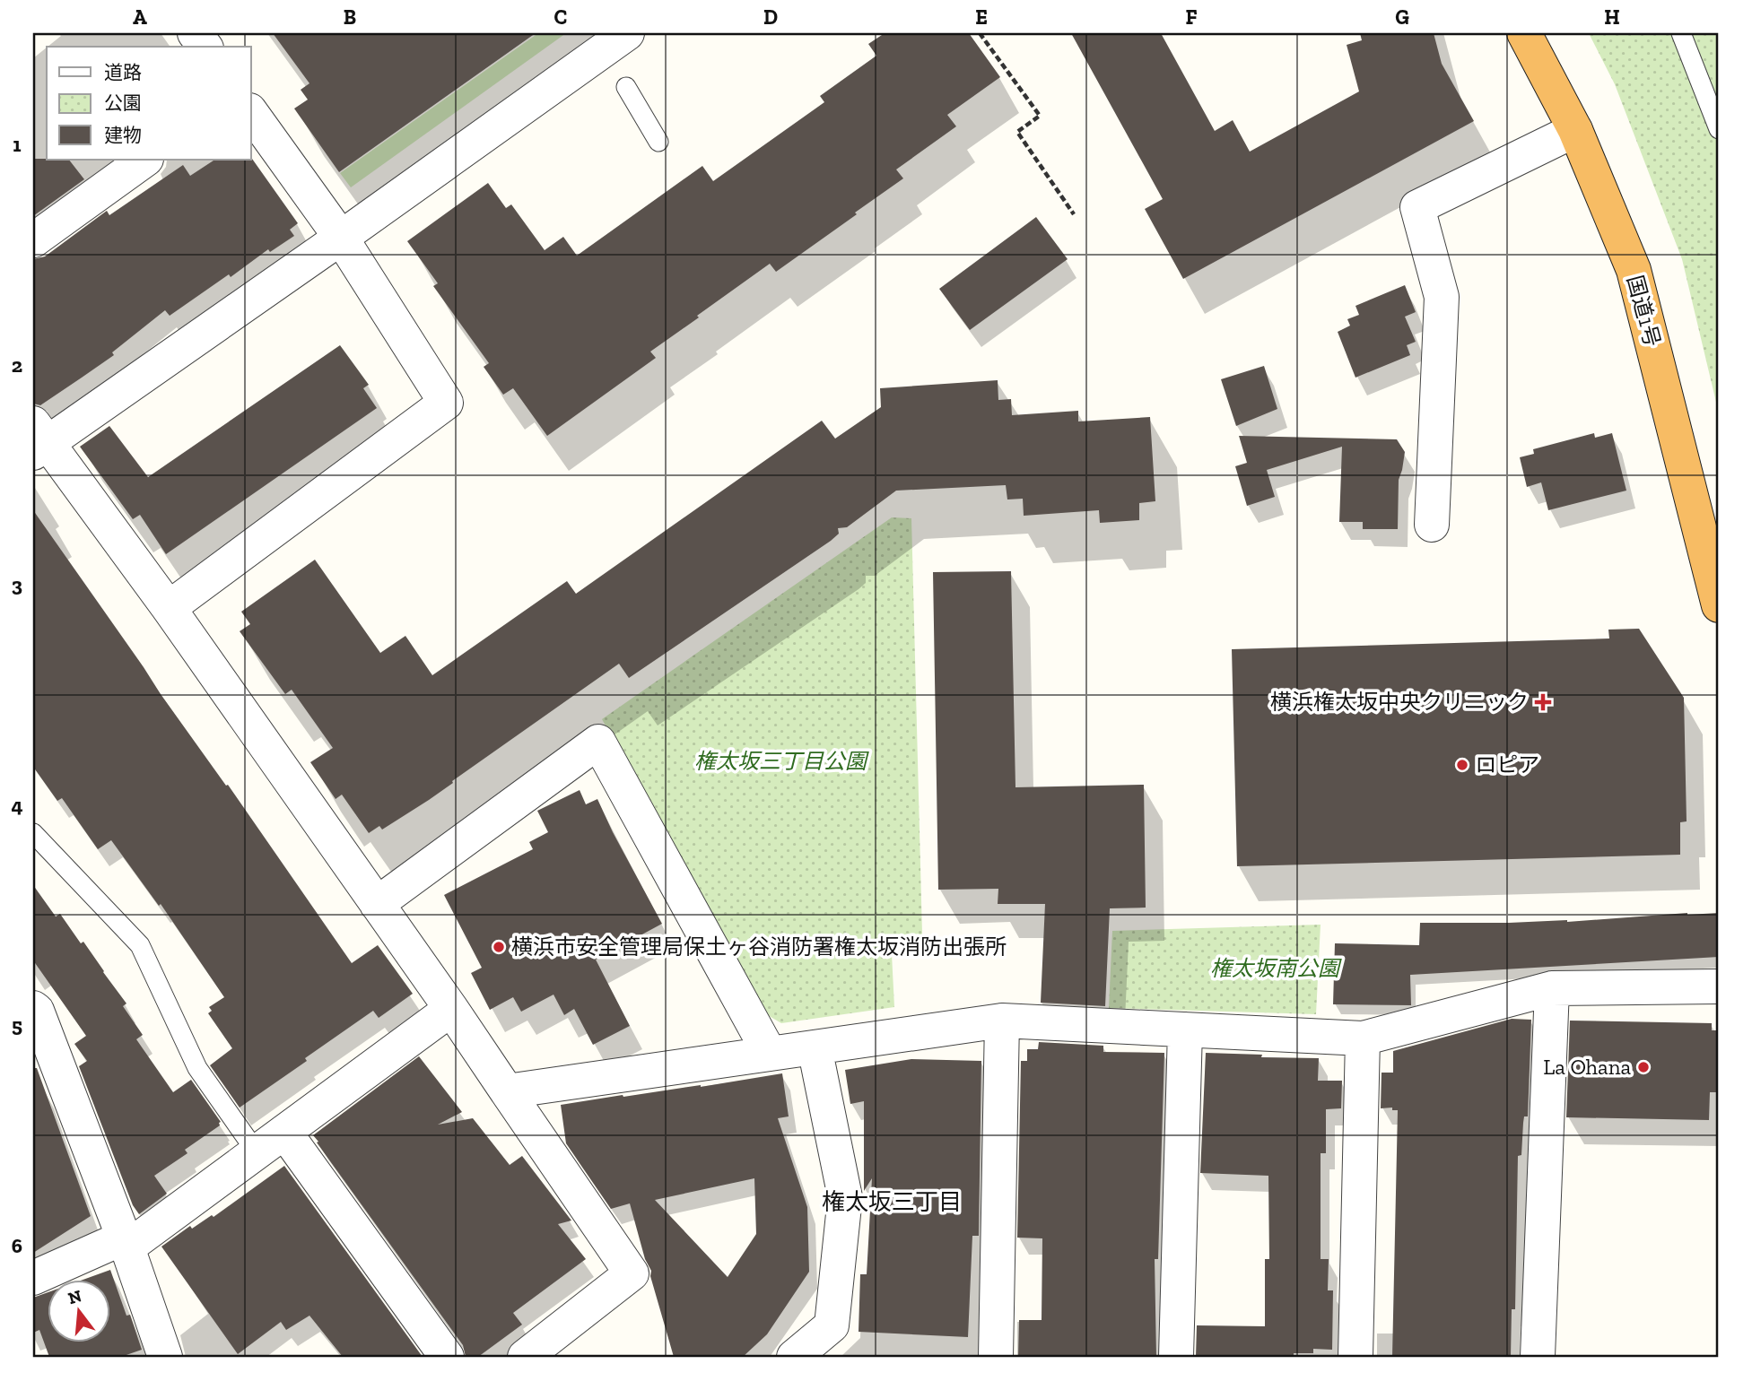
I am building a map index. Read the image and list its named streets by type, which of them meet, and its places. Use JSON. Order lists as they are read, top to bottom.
{
  "streets": {
    "highway": ["国道1号"]
  },
  "districts": ["権太坂三丁目"],
  "parks": ["権太坂三丁目公園", "権太坂南公園"],
  "places": {
    "health": ["横浜権太坂中央クリニック"],
    "other": ["ロピア", "横浜市安全管理局保土ヶ谷消防署権太坂消防出張所", "La Ohana"]
  },
  "legend": ["道路", "公園", "建物"],
  "north": "top",
  "grid": {
    "columns": [
      "A",
      "B",
      "C",
      "D",
      "E",
      "F",
      "G",
      "H"
    ],
    "rows": [
      "1",
      "2",
      "3",
      "4",
      "5",
      "6"
    ]
  }
}
